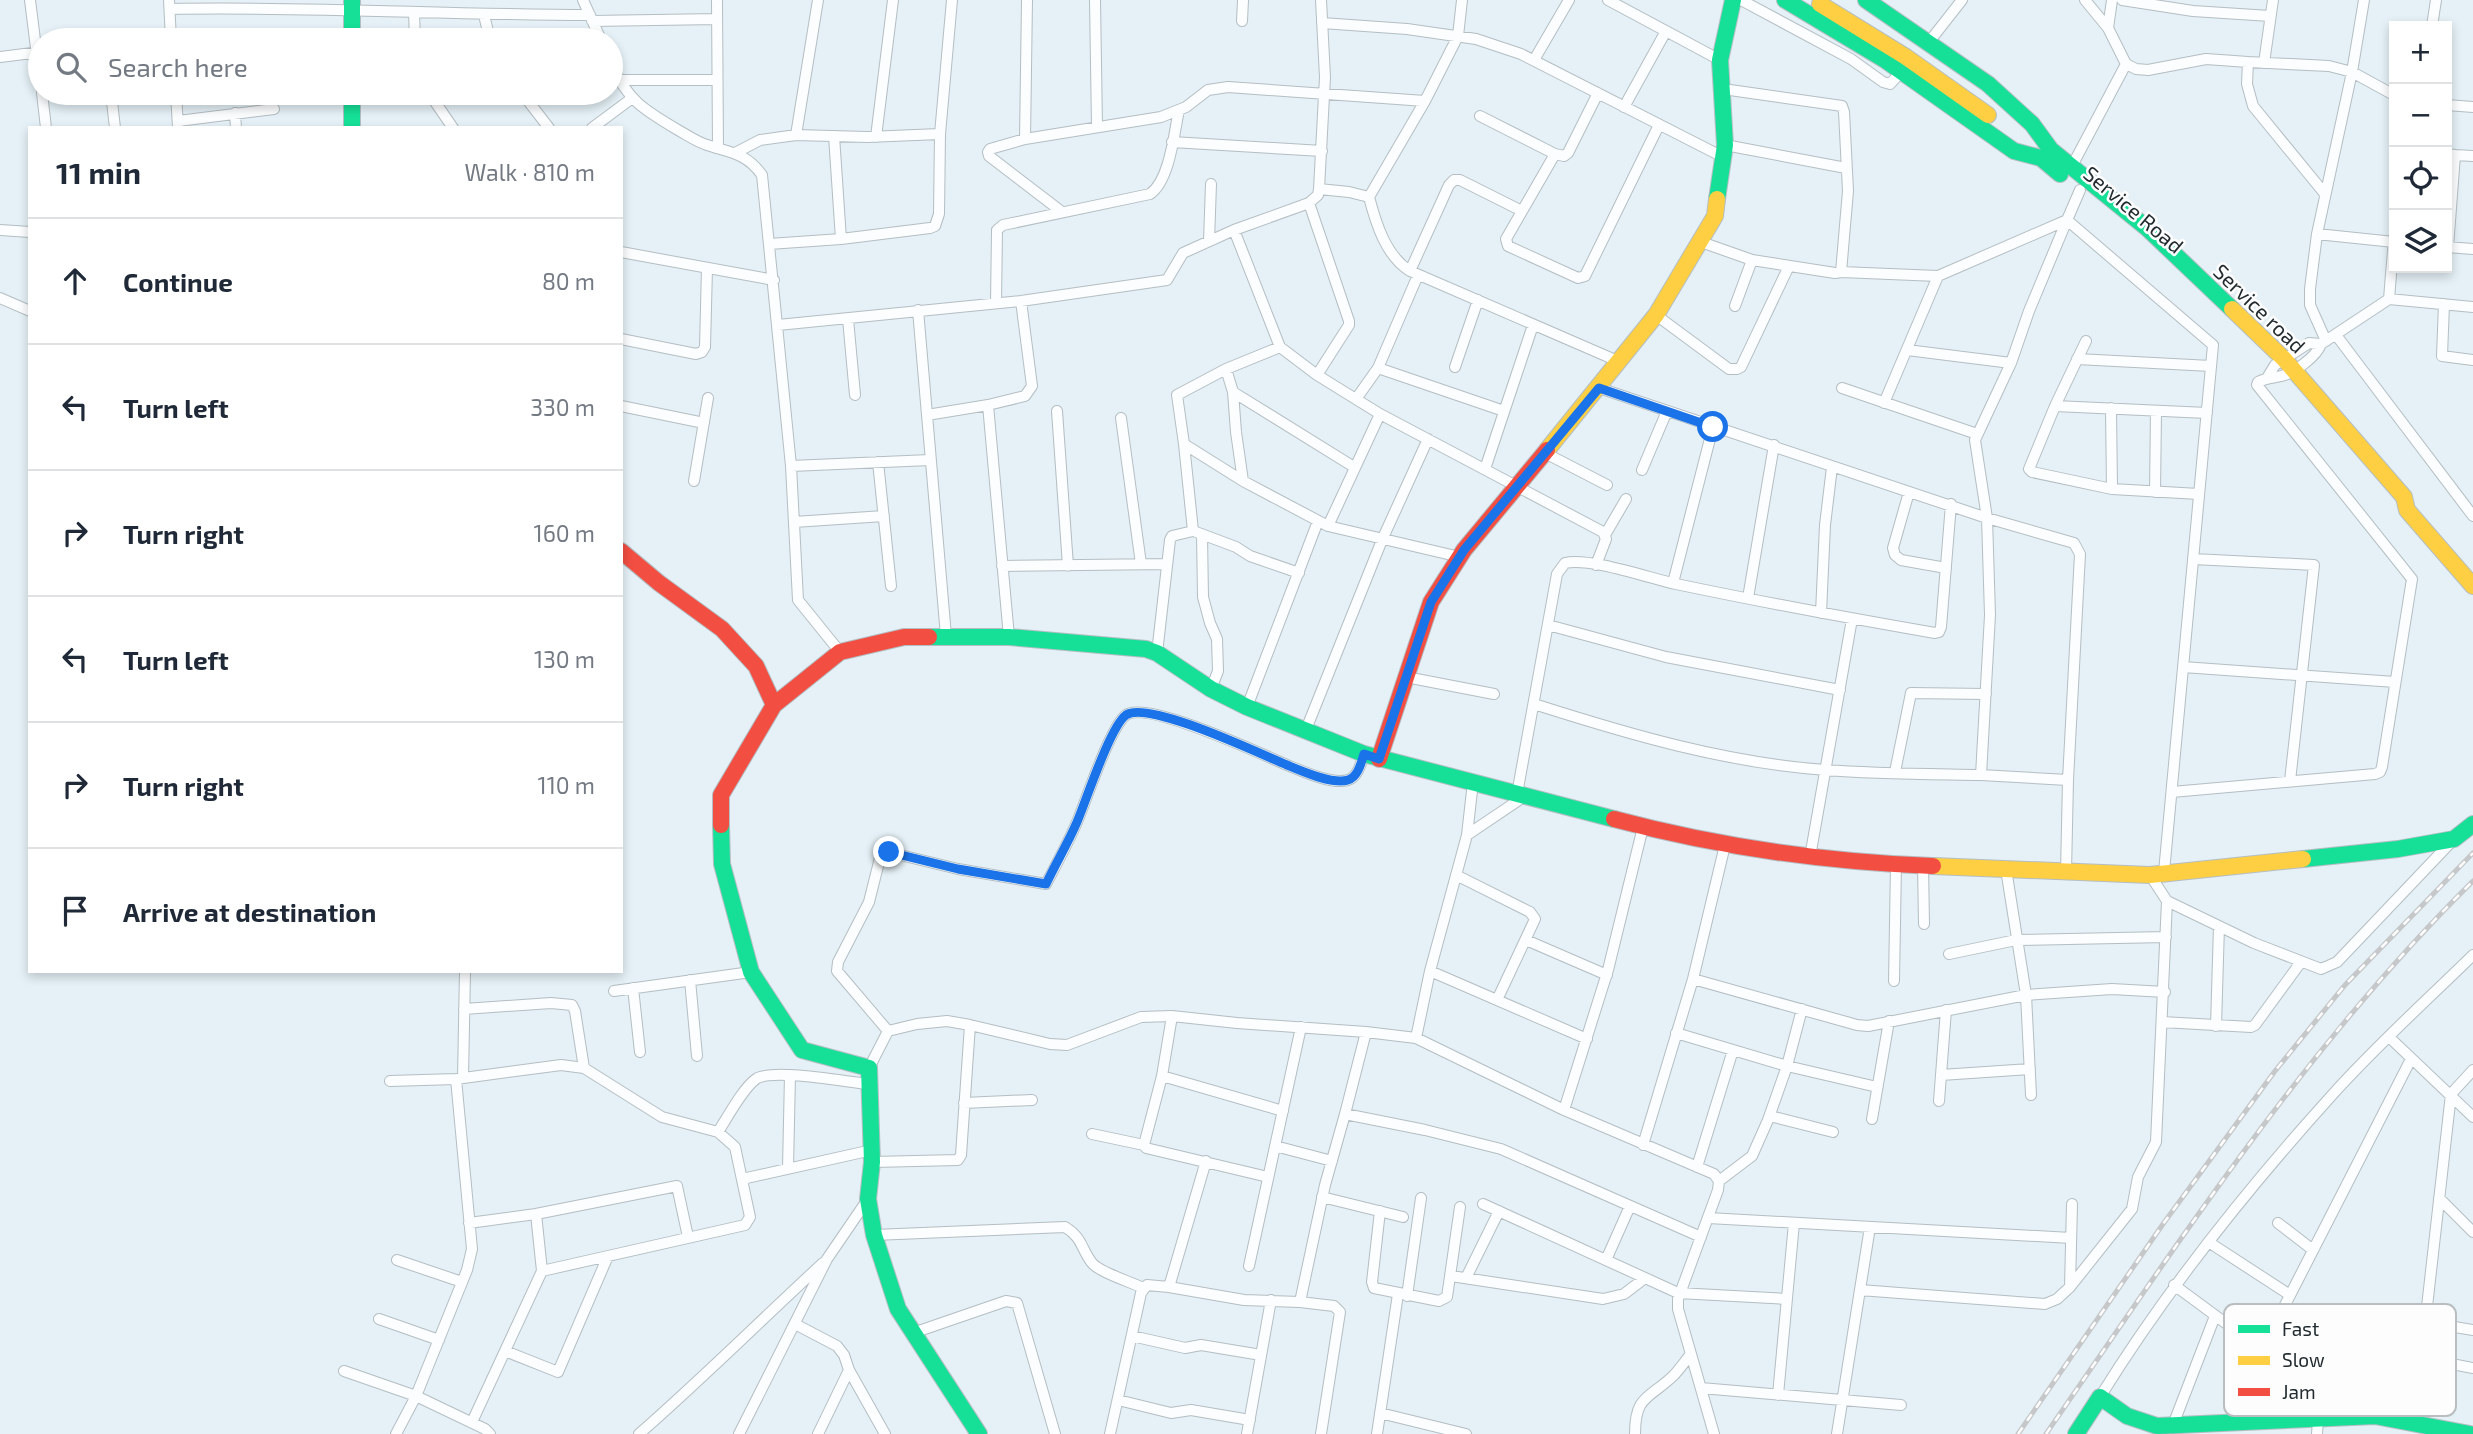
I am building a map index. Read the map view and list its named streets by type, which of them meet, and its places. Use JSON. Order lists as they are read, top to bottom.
{
  "streets": {
    "main road": ["Service Road", "Service road"]
  },
  "crossings": [
    ["Service Road", "Service road"]
  ],
  "legend": ["Fast", "Slow", "Jam"],
  "page": {
    "map_buttons": ["+", "−"],
    "search": "Search here",
    "heading": ["11 min", "Walk · 810 m"],
    "list": [
      ["Continue", "80 m"],
      ["Turn left", "330 m"],
      ["Turn right", "160 m"],
      ["Turn left", "130 m"],
      ["Turn right", "110 m"],
      "Arrive at destination"
    ]
  }
}
